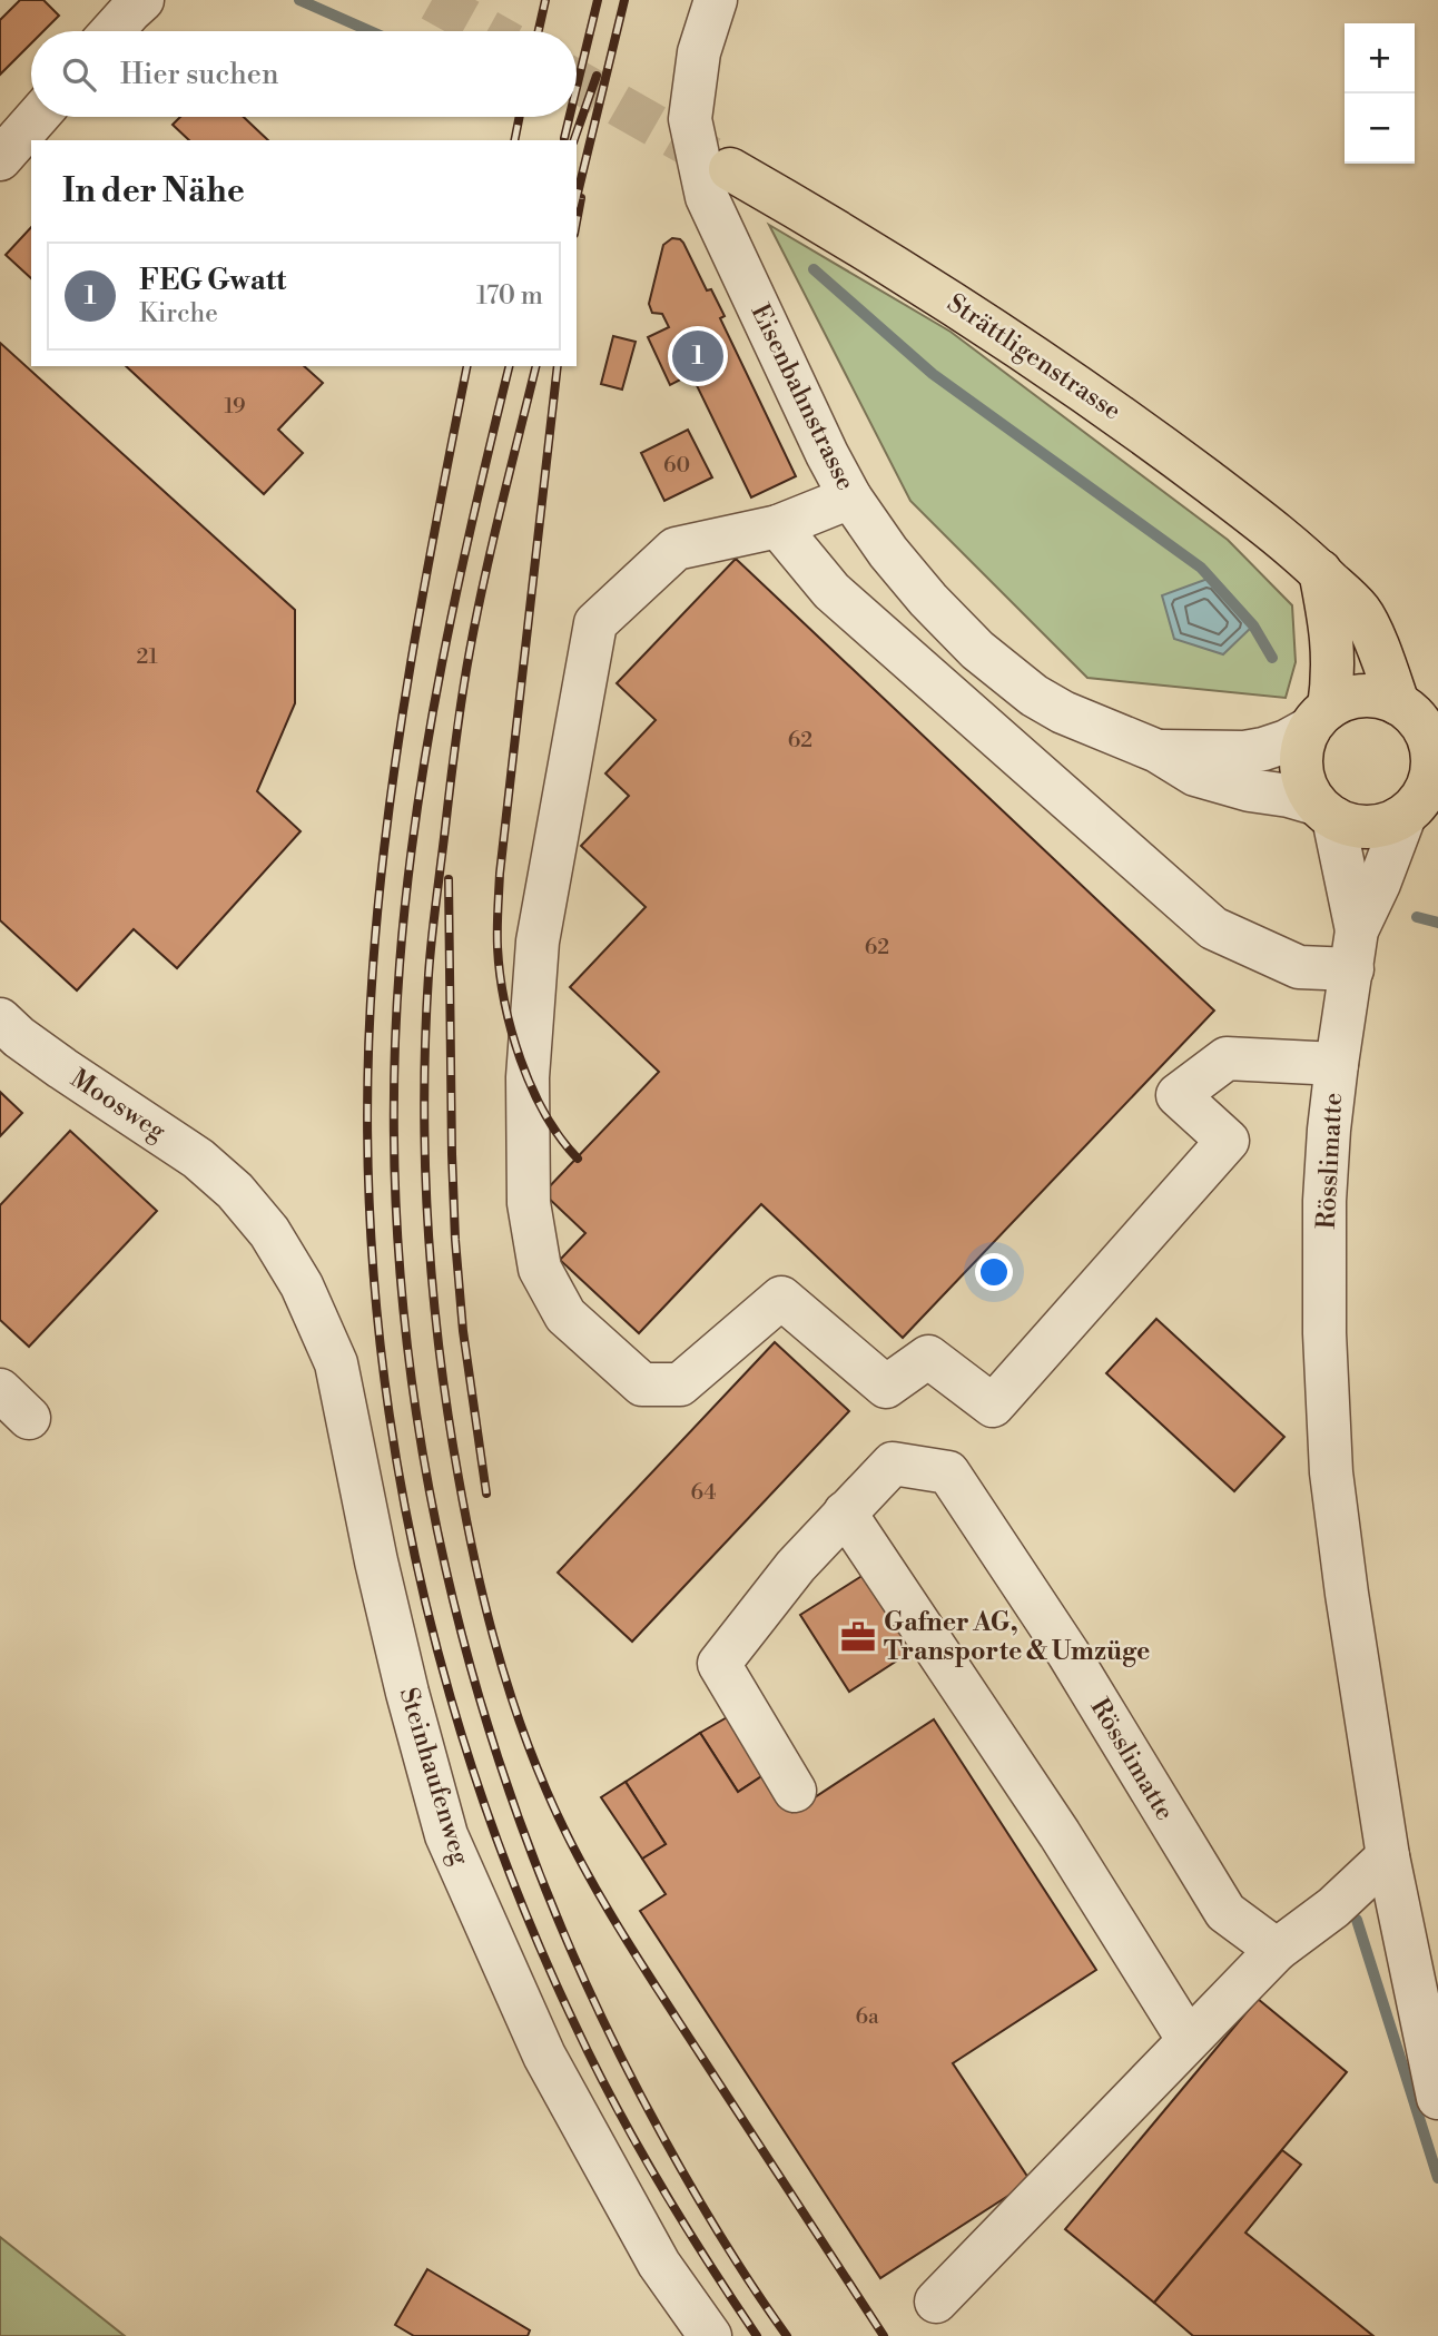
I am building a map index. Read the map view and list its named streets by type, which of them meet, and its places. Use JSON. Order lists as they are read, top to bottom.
{
  "streets": {
    "main road": ["Strättligenstrasse"],
    "street": [
      "Eisenbahnstrasse",
      "Moosweg",
      "Rösslimatte",
      "Steinhaufenweg"
    ]
  },
  "crossings": [
    ["Strättligenstrasse", "Eisenbahnstrasse"],
    ["Strättligenstrasse", "Rösslimatte"],
    ["Eisenbahnstrasse", "Rösslimatte"],
    ["Moosweg", "Steinhaufenweg"]
  ],
  "places": {
    "office": ["Gafner AG, Transporte & Umzüge"]
  },
  "house_numbers": [
    "19",
    "60",
    "21",
    "62",
    "62",
    "64",
    "6a"
  ],
  "page": {
    "map_buttons": ["+", "−"],
    "search": "Hier suchen",
    "heading": "In der Nähe",
    "list": [
      {
        "mark": "1",
        "name": "FEG Gwatt",
        "note": "Kirche",
        "value": "170 m"
      }
    ],
    "pins": "1"
  }
}
